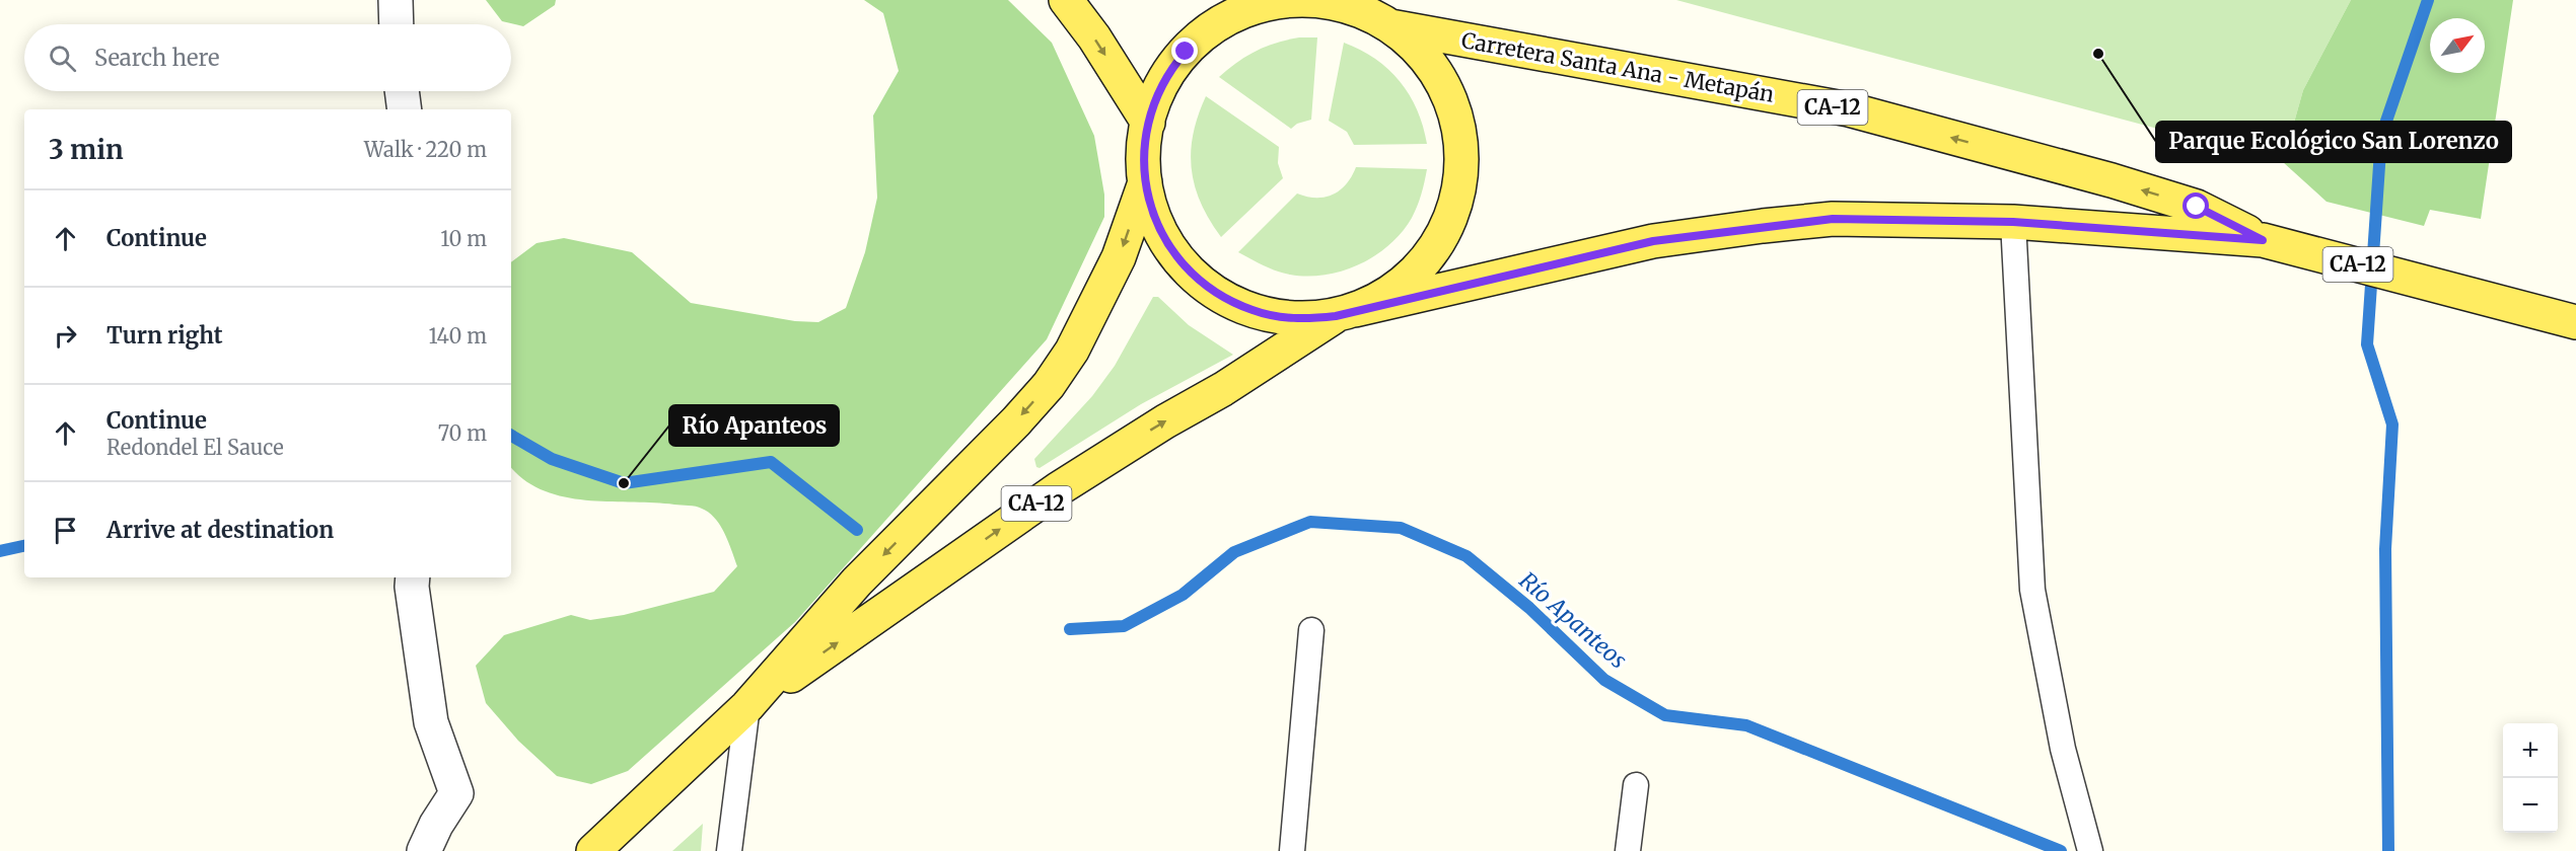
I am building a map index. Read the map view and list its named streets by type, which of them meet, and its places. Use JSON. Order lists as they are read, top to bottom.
{
  "streets": {
    "main road": ["Carretera Santa Ana - Metapán", "CA-12"]
  },
  "crossings": [
    ["Carretera Santa Ana - Metapán", "CA-12"]
  ],
  "water": ["Río Apanteos"],
  "places": ["Parque Ecológico San Lorenzo", "Río Apanteos"],
  "north": "top right",
  "page": {
    "search": "Search here",
    "heading": ["3 min", "Walk · 220 m"],
    "list": [
      ["Continue", "10 m"],
      ["Turn right", "140 m"],
      ["Continue", "Redondel El Sauce", "70 m"],
      "Arrive at destination"
    ],
    "map_buttons": ["+", "−"]
  }
}
